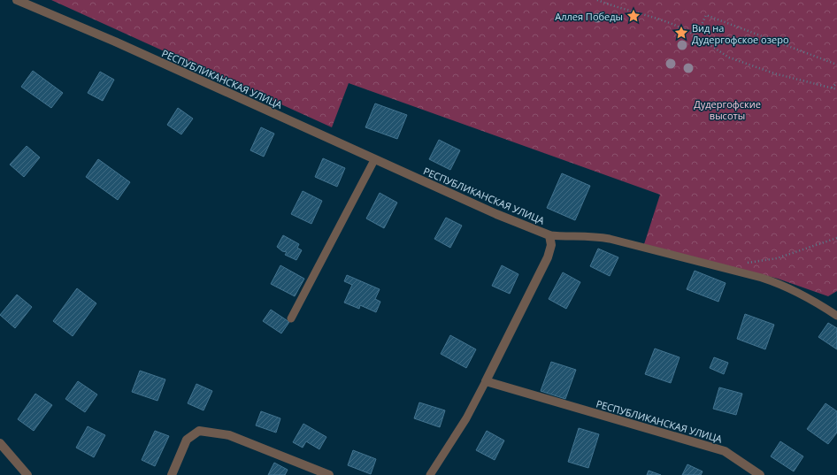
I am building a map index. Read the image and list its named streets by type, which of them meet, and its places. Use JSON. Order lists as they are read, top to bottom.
{
  "streets": {
    "street": ["РЕСПУБЛИКАНСКАЯ УЛИЦА"]
  },
  "parks": ["Дудергофские высоты"],
  "places": {
    "place": ["Аллея Победы", "Вид на Дудергофское озеро"]
  }
}
